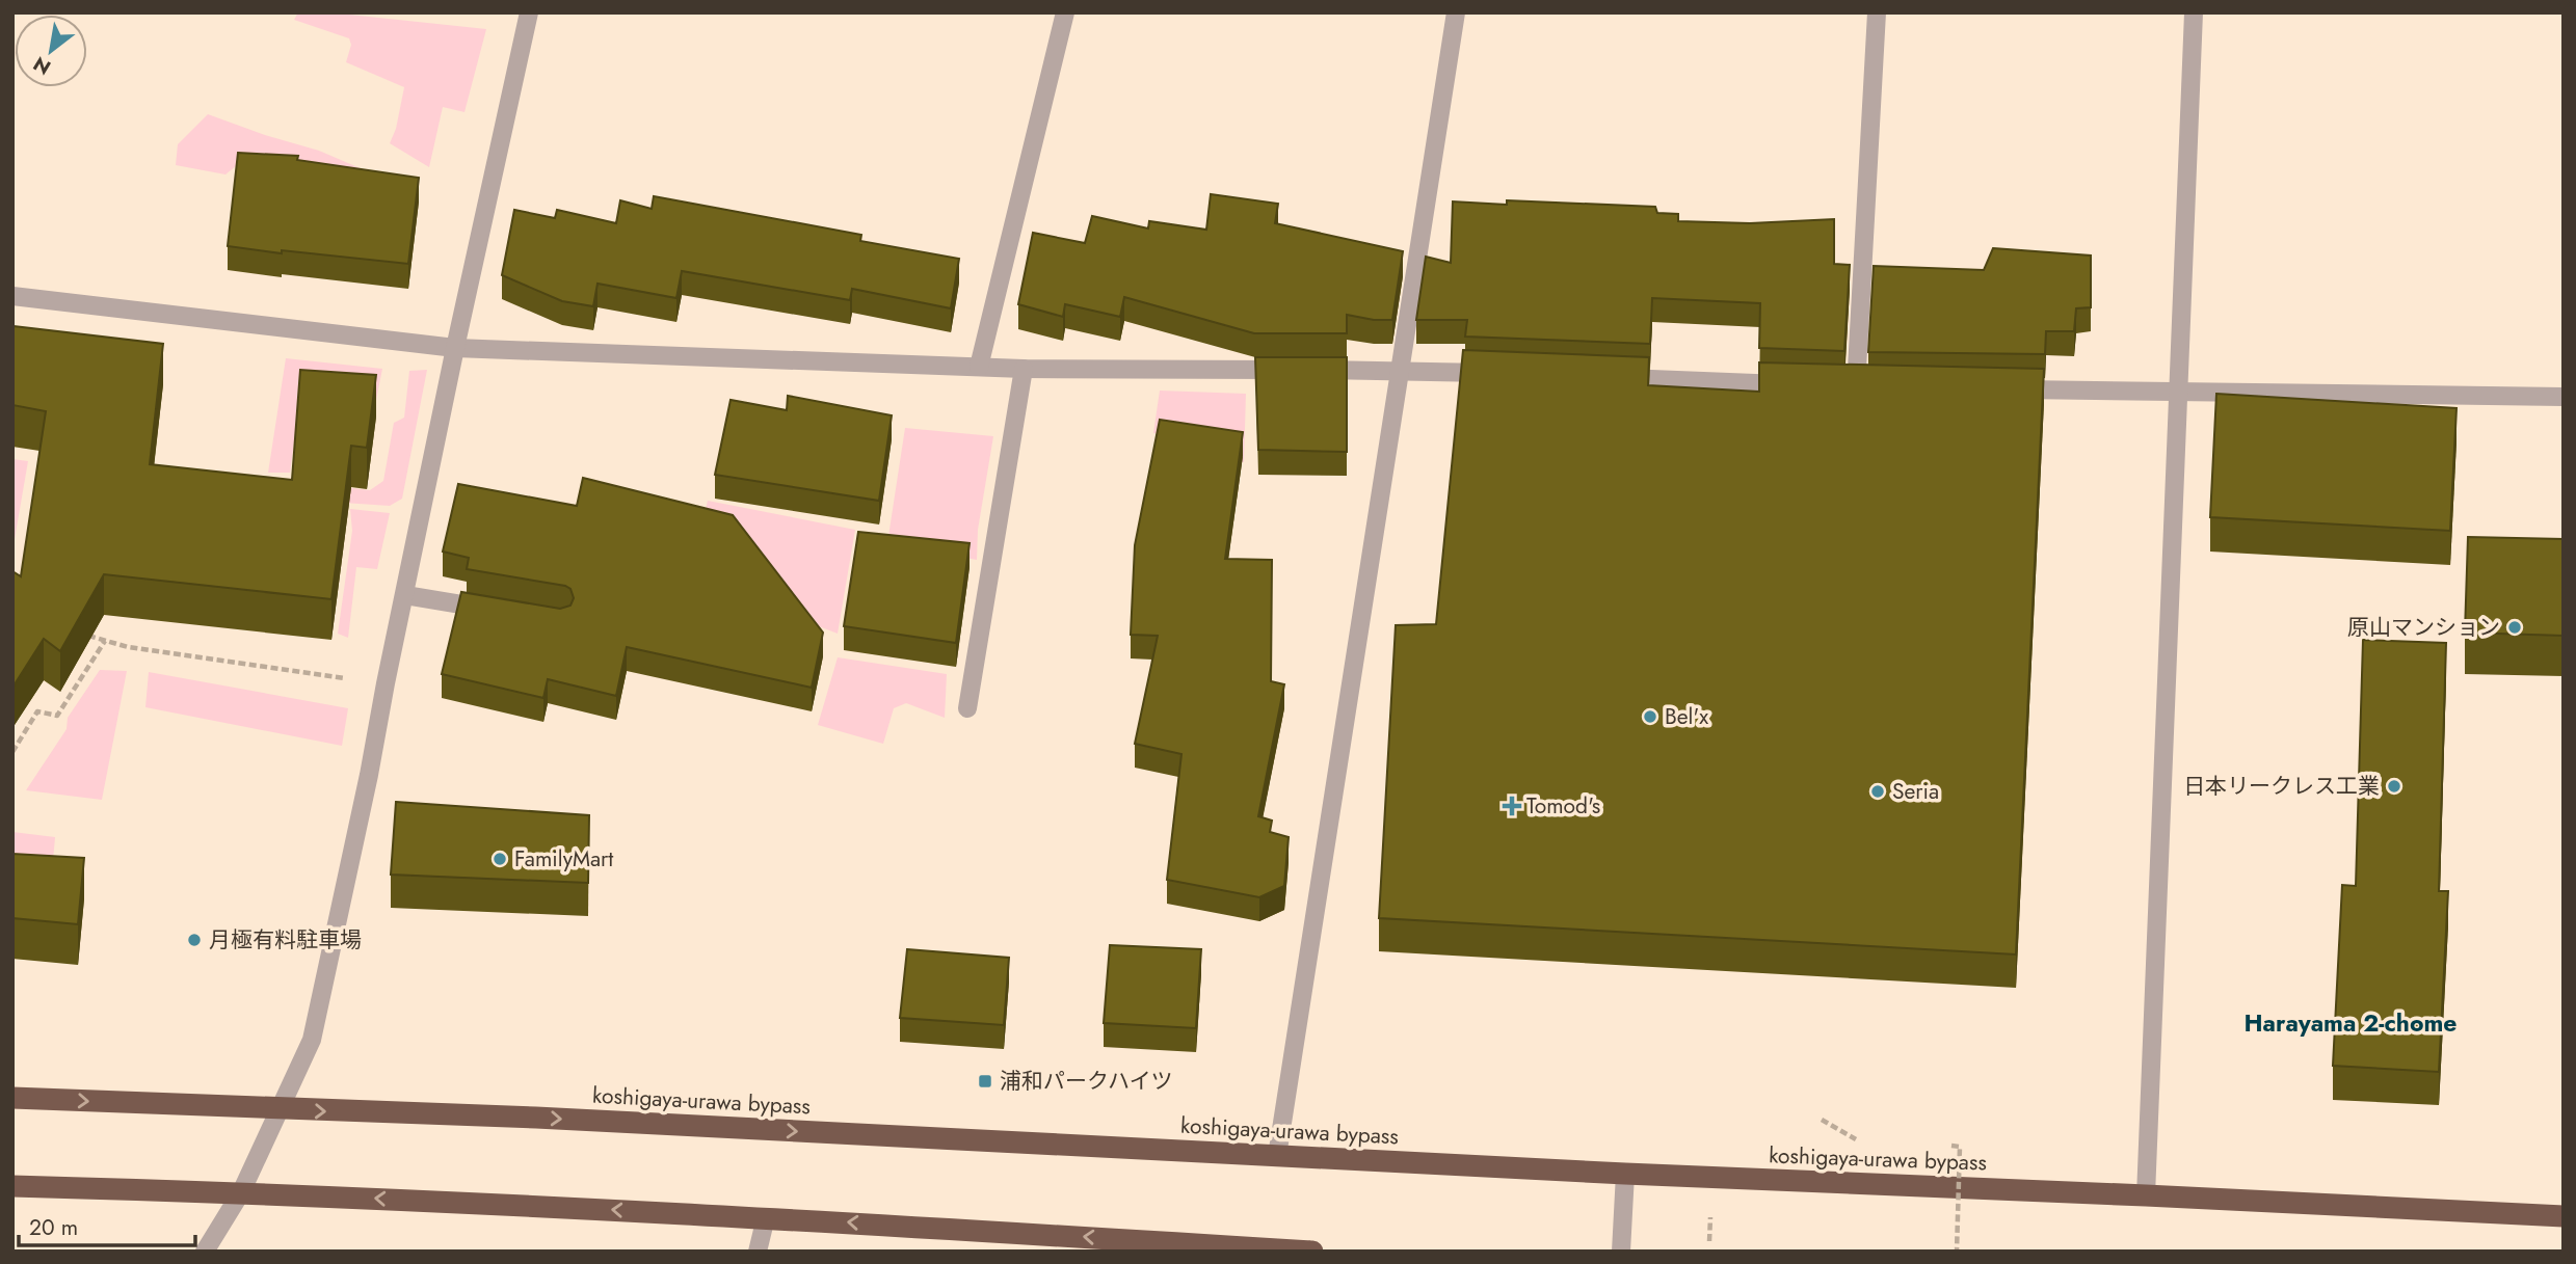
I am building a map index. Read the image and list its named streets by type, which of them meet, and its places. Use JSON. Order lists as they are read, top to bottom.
{
  "streets": {
    "highway": ["koshigaya-urawa bypass"]
  },
  "districts": ["Harayama 2-chome"],
  "places": {
    "other": [
      "原山マンション",
      "Bel'x",
      "日本リークレス工業",
      "Seria",
      "FamilyMart",
      "月極有料駐車場"
    ],
    "health": ["Tomod's"],
    "transit": ["浦和パークハイツ"]
  },
  "scale_bar": "20 m",
  "north": "bottom left"
}
